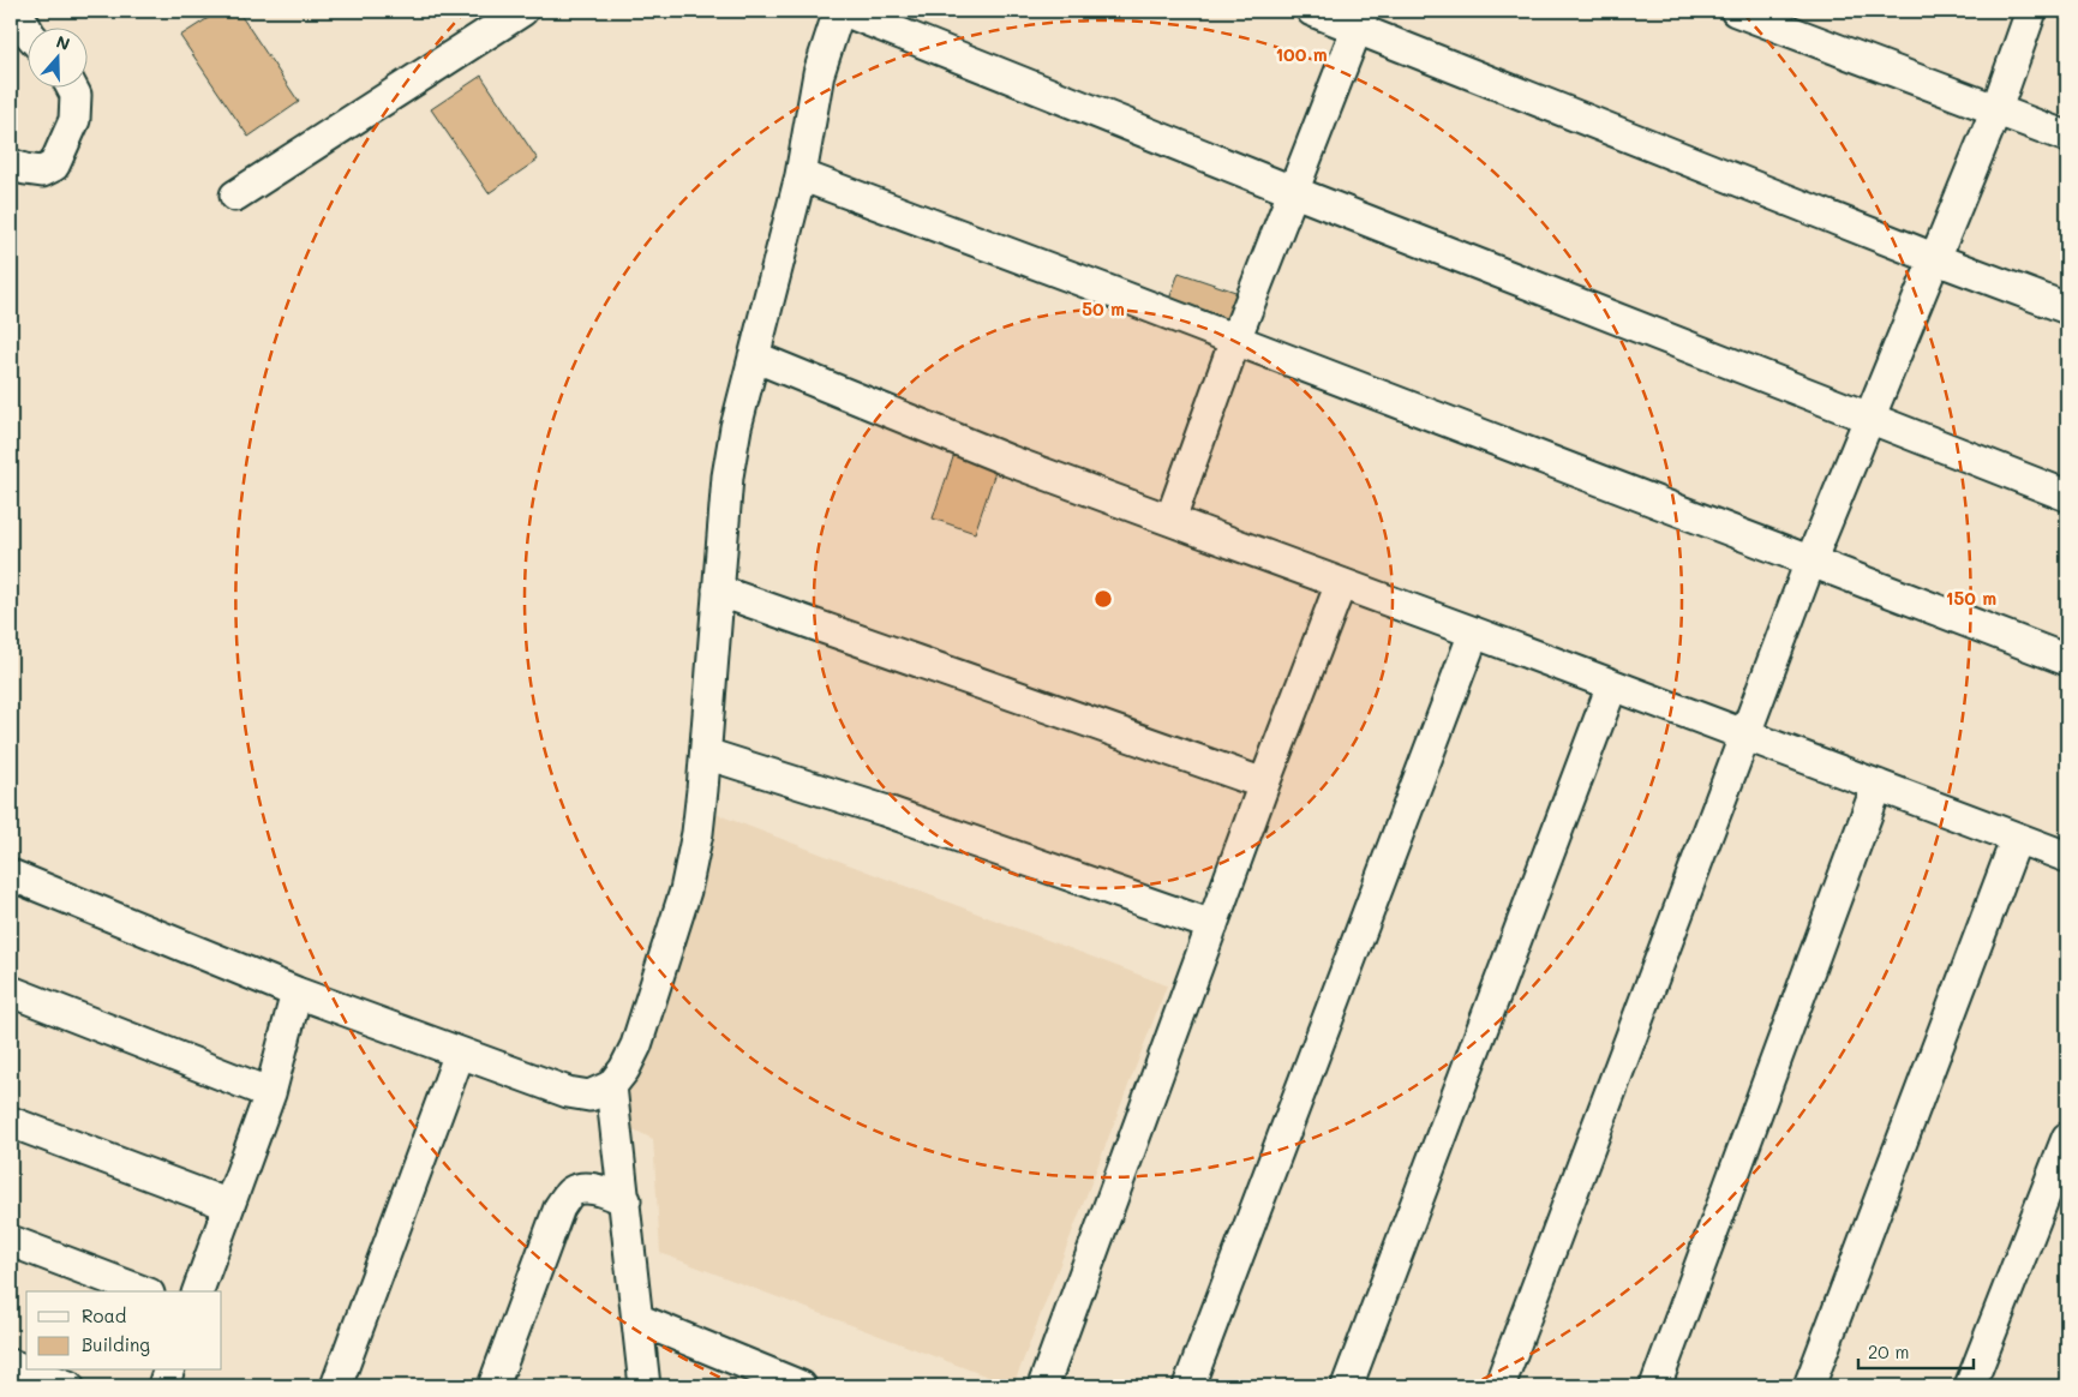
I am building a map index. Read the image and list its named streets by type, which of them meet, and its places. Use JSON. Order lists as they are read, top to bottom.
{
  "legend": ["Road", "Building"],
  "scale_bar": "20 m",
  "north": "top",
  "rings": ["100 m", "50 m", "150 m"]
}
